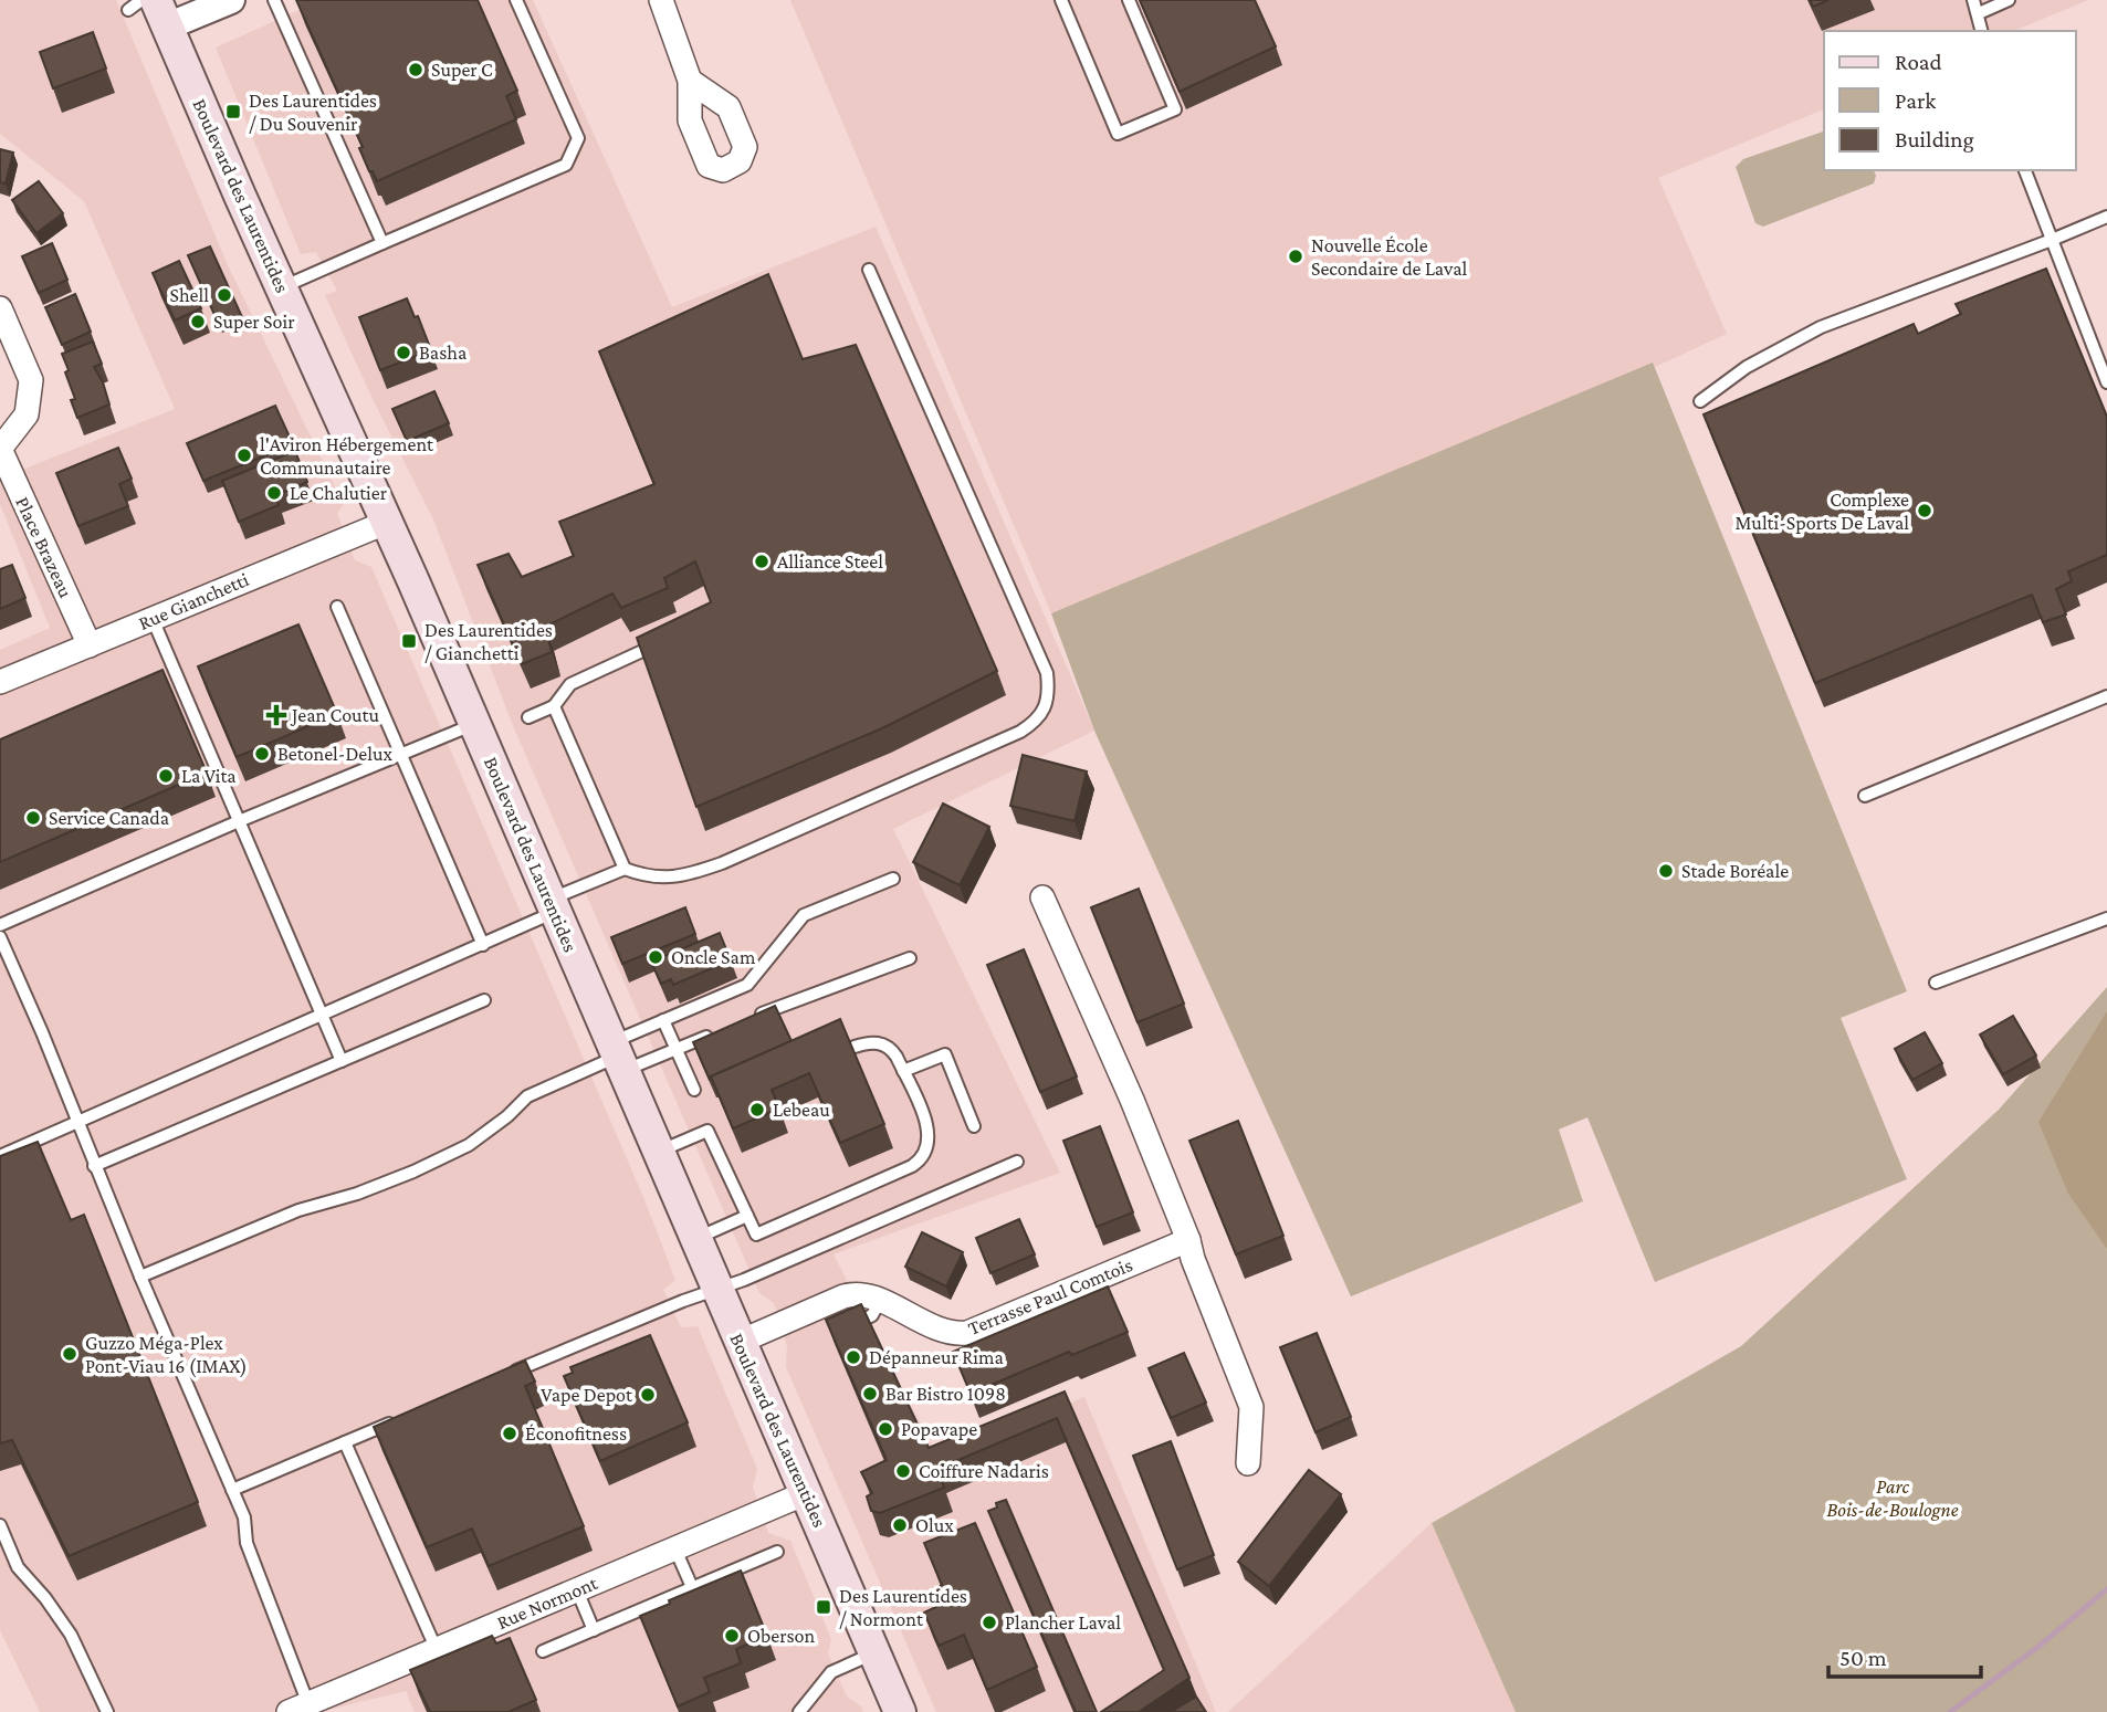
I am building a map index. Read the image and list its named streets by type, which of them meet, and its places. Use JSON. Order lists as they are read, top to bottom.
{
  "streets": {
    "main road": ["Boulevard des Laurentides"],
    "street": [
      "Place Brazeau",
      "Rue Gianchetti",
      "Terrasse Paul Comtois",
      "Rue Normont"
    ]
  },
  "crossings": [
    ["Boulevard des Laurentides", "Rue Gianchetti"],
    ["Boulevard des Laurentides", "Terrasse Paul Comtois"],
    ["Boulevard des Laurentides", "Rue Normont"],
    ["Place Brazeau", "Rue Gianchetti"]
  ],
  "parks": ["Parc Bois-de-Boulogne"],
  "places": {
    "other": [
      "Super C",
      "Nouvelle École Secondaire de Laval",
      "Shell",
      "Super Soir",
      "Basha",
      "l'Aviron Hébergement Communautaire",
      "Le Chalutier",
      "Complexe Multi-Sports De Laval",
      "Alliance Steel",
      "Betonel-Delux",
      "La Vita",
      "Service Canada",
      "Stade Boréale",
      "Oncle Sam",
      "Lebeau",
      "Guzzo Méga-Plex Pont-Viau 16 (IMAX)",
      "Dépanneur Rima",
      "Bar Bistro 1098",
      "Vape Depot",
      "Popavape",
      "Éconofitness",
      "Coiffure Nadaris",
      "Olux",
      "Plancher Laval",
      "Oberson"
    ],
    "transit": ["Des Laurentides / Du Souvenir", "Des Laurentides / Gianchetti", "Des Laurentides / Normont"],
    "health": ["Jean Coutu"]
  },
  "legend": ["Road", "Park", "Building"],
  "scale_bar": "50 m"
}
